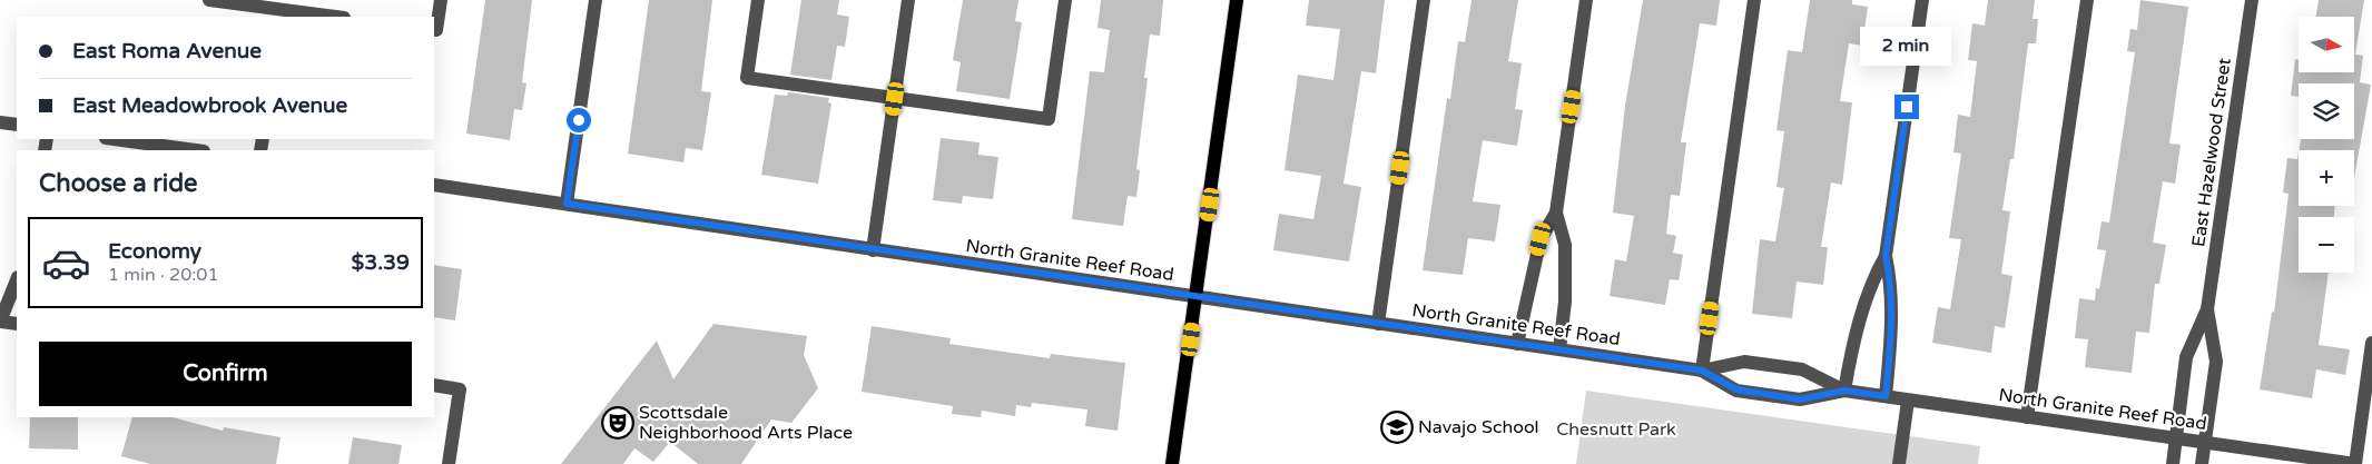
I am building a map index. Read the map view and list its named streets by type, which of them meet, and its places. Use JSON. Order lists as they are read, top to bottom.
{
  "streets": {
    "street": ["East Hazelwood Street", "North Granite Reef Road"]
  },
  "crossings": [
    ["East Hazelwood Street", "North Granite Reef Road"]
  ],
  "parks": ["Chesnutt Park"],
  "places": {
    "theatre": ["Scottsdale Neighborhood Arts Place"],
    "school or university": ["Navajo School"]
  },
  "north": "right",
  "page": {
    "map_buttons": ["+", "−"],
    "banner": ["East Roma Avenue", "East Meadowbrook Avenue"],
    "bubble": "2 min",
    "heading": "Choose a ride",
    "list": [
      {
        "name": "Economy",
        "note": "1 min · 20:01",
        "value": "$3.39"
      }
    ],
    "buttons": "Confirm"
  }
}
